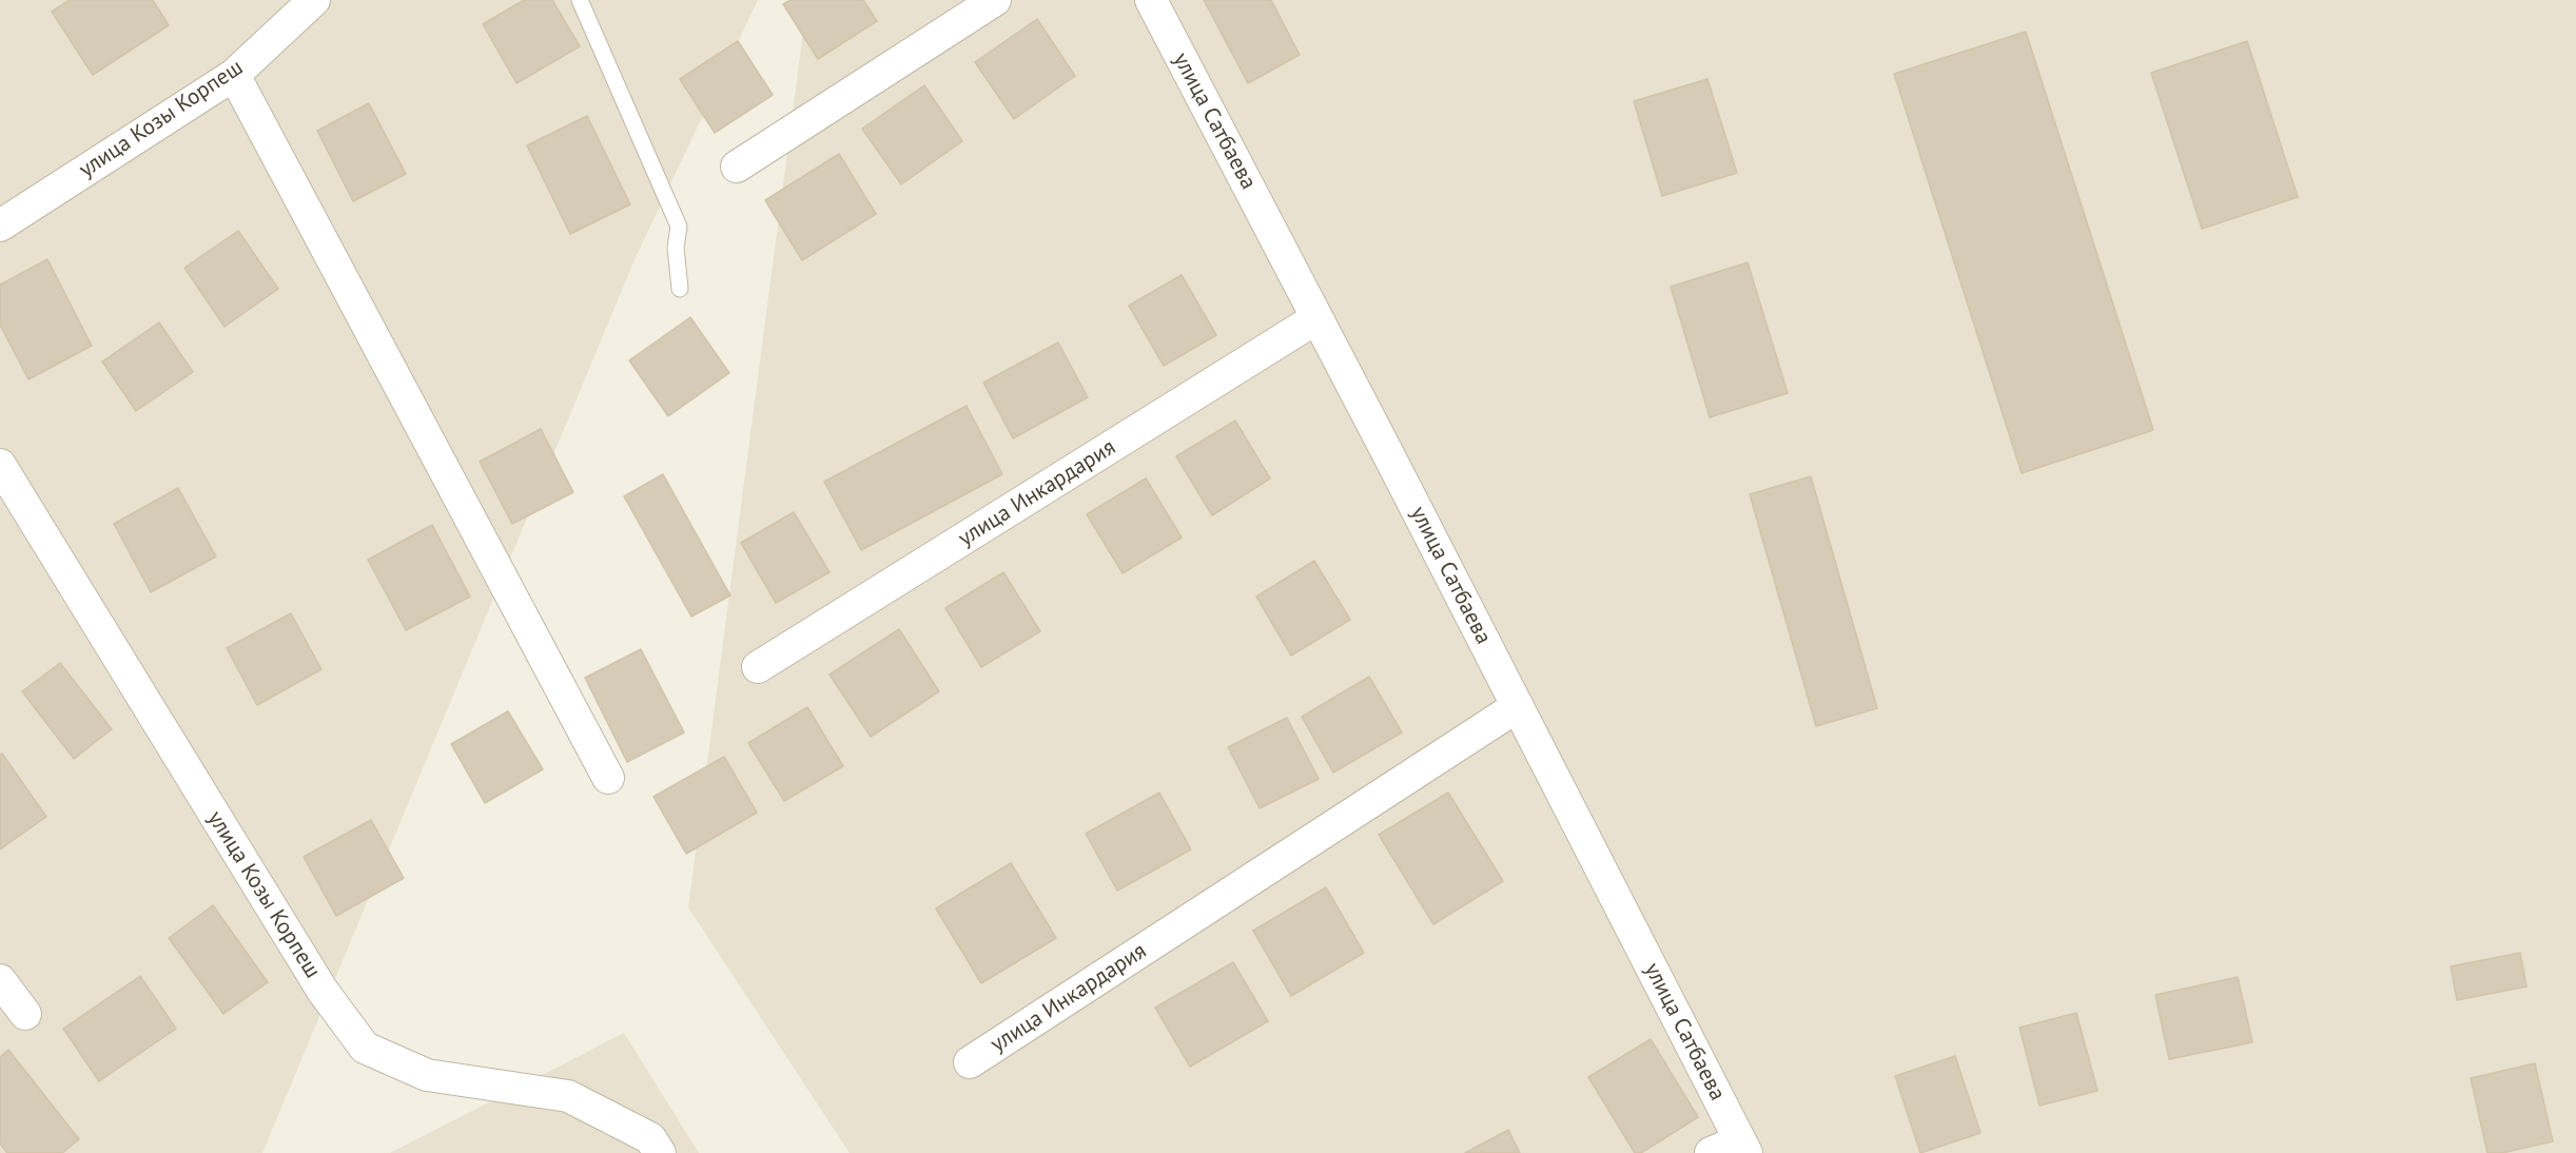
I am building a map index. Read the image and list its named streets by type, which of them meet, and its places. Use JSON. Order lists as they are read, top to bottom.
{
  "streets": {
    "street": ["улица Козы Корпеш", "улица Сатбаева", "улица Инкардария"]
  },
  "crossings": [
    ["улица Сатбаева", "улица Инкардария"]
  ]
}
